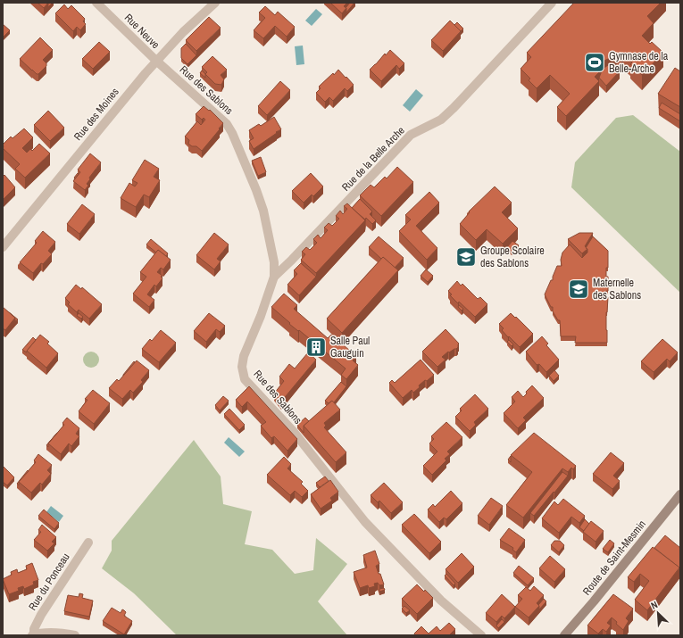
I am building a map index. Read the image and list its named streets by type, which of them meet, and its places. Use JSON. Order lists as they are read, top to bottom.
{
  "streets": {
    "main road": ["Route de Saint-Mesmin"],
    "street": [
      "Rue Neuve",
      "Rue des Sablons",
      "Rue des Moines",
      "Rue de la Belle Arche",
      "Rue du Ponceau"
    ]
  },
  "crossings": [
    ["Rue Neuve", "Rue des Sablons"],
    ["Rue Neuve", "Rue des Moines"],
    ["Rue des Sablons", "Rue des Moines"],
    ["Rue des Sablons", "Rue de la Belle Arche"]
  ],
  "places": {
    "sports": ["Gymnase de la Belle-Arche"],
    "school or university": ["Groupe Scolaire des Sablons", "Maternelle des Sablons"],
    "building": ["Salle Paul Gauguin"]
  },
  "north": "top left"
}
